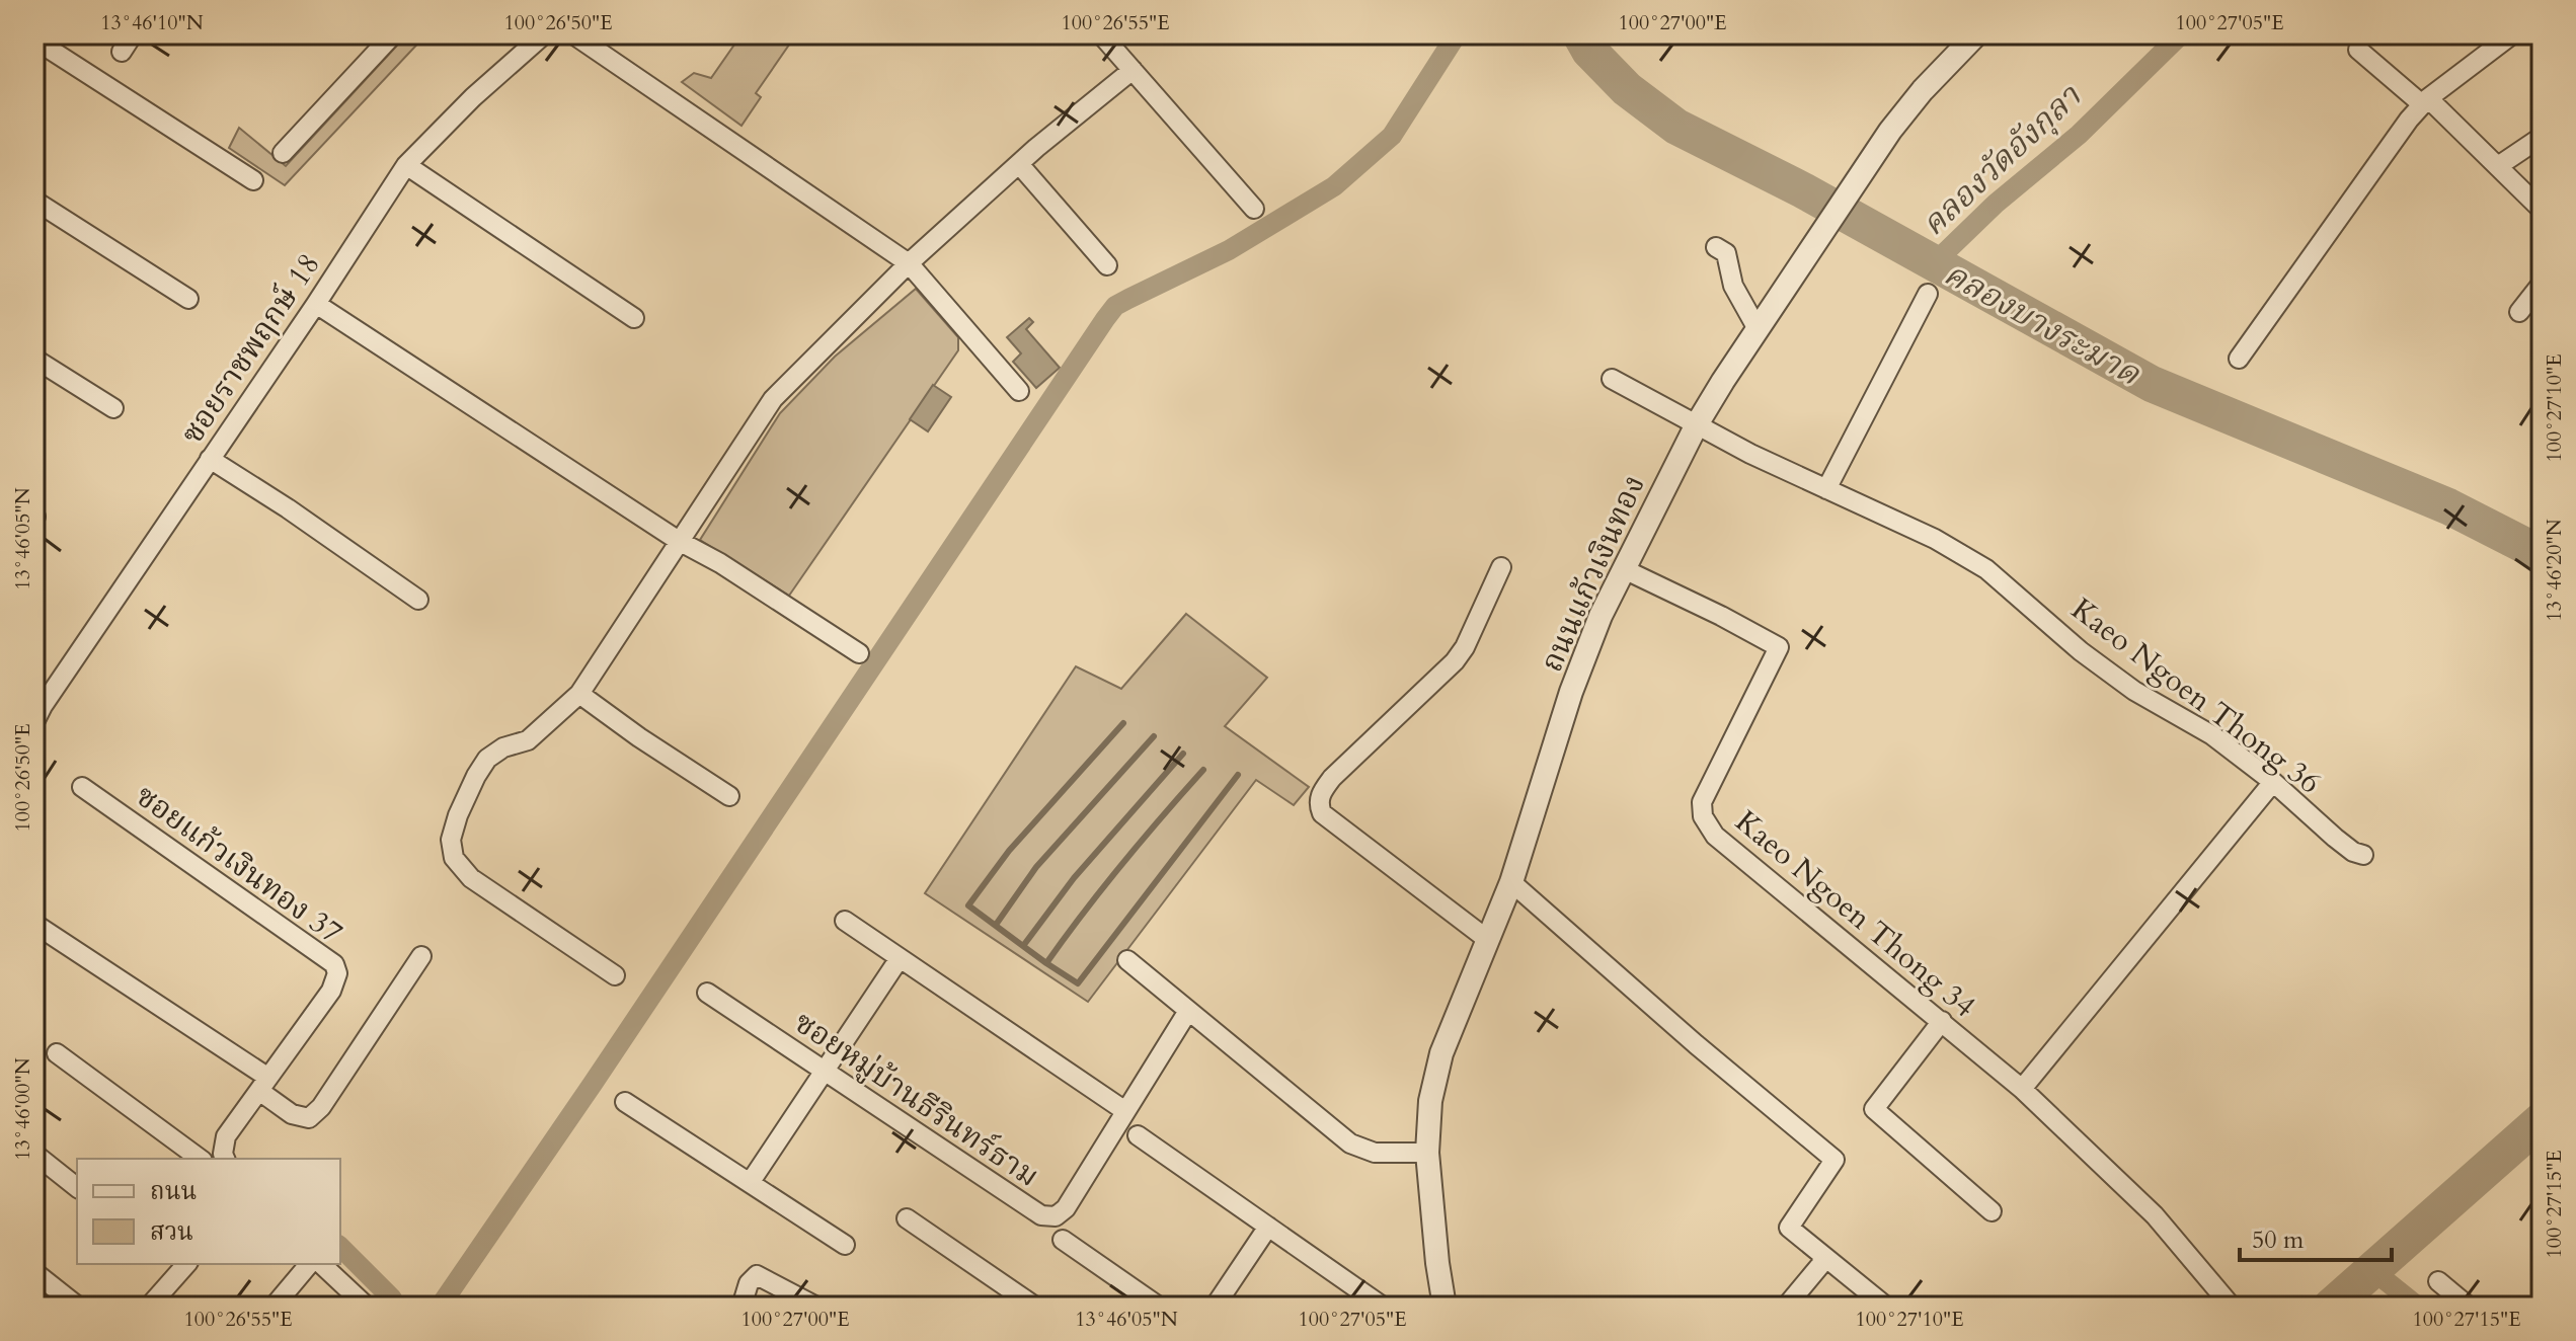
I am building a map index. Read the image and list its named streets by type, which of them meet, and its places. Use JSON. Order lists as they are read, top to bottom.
{
  "streets": {
    "street": [
      "ซอยราชพฤกษ์ 18",
      "ถนนแก้วเงินทอง",
      "Kaeo Ngoen Thong 36",
      "ซอยแก้วเงินทอง 37",
      "Kaeo Ngoen Thong 34",
      "ซอยหมู่บ้านธีรินทร์ธาม"
    ]
  },
  "crossings": [
    ["ถนนแก้วเงินทอง", "Kaeo Ngoen Thong 36"],
    ["ถนนแก้วเงินทอง", "Kaeo Ngoen Thong 34"]
  ],
  "water": ["คลองวัดอังกุลา", "คลองบางระมาด"],
  "legend": ["ถนน", "สวน"],
  "scale_bar": "50 m",
  "coordinates": [
    "13°46'10\"N",
    "100°26'50\"E",
    "100°26'55\"E",
    "100°27'00\"E",
    "100°27'05\"E",
    "100°27'10\"E",
    "13°46'05\"N",
    "13°46'20\"N",
    "13°46'00\"N",
    "100°27'15\"E"
  ]
}
